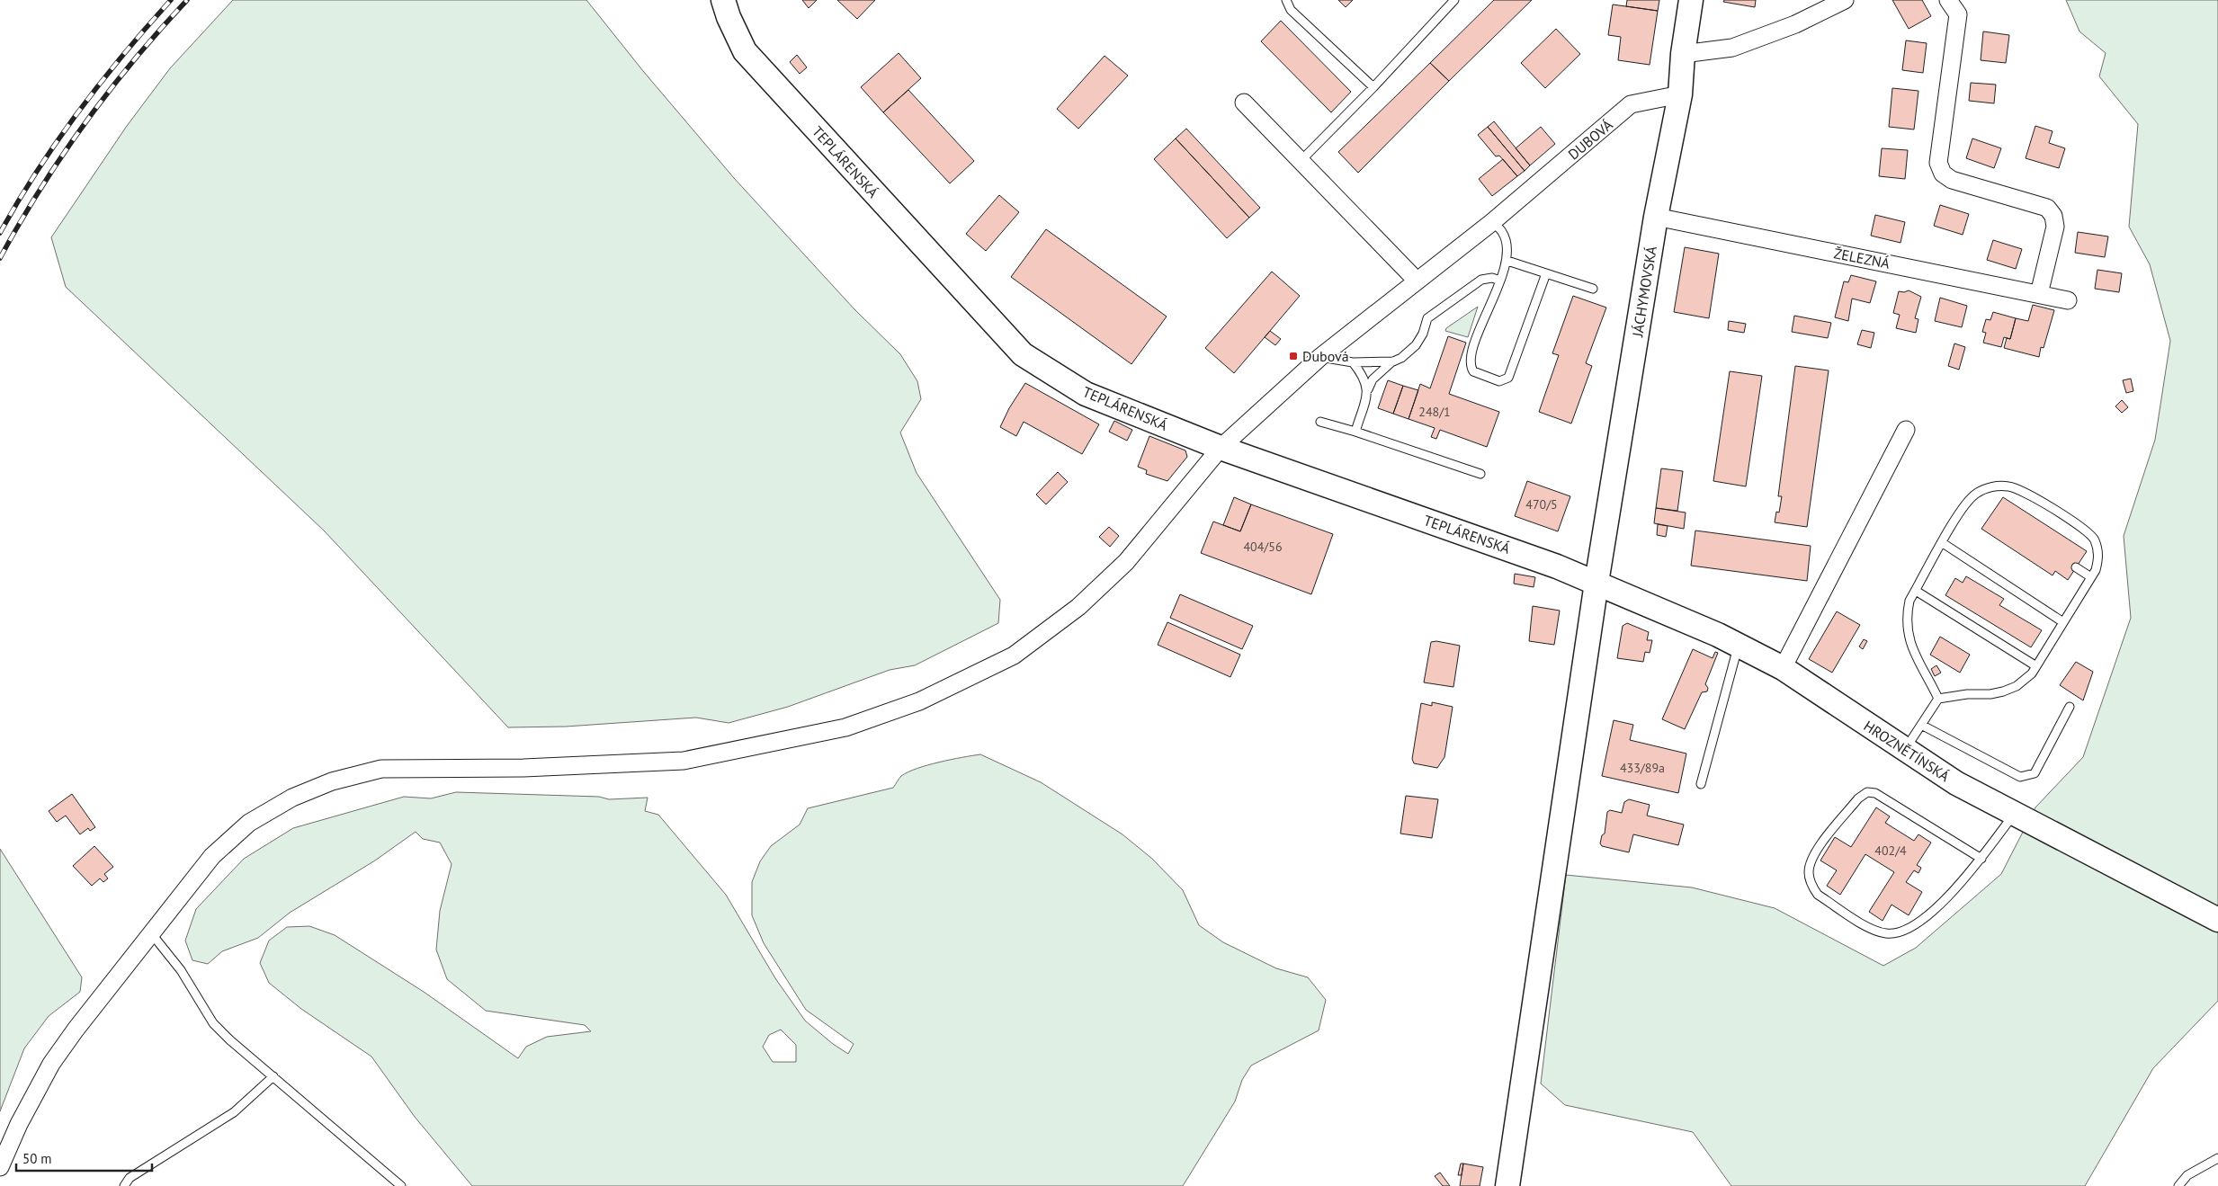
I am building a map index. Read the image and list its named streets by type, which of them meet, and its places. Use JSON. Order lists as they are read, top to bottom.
{
  "streets": {
    "street": [
      "DUBOVÁ",
      "TEPLÁRENSKÁ",
      "ŽELEZNÁ",
      "JÁCHYMOVSKÁ",
      "HROZNĚTÍNSKÁ"
    ]
  },
  "crossings": [
    ["DUBOVÁ", "TEPLÁRENSKÁ"],
    ["DUBOVÁ", "JÁCHYMOVSKÁ"],
    ["TEPLÁRENSKÁ", "JÁCHYMOVSKÁ"],
    ["TEPLÁRENSKÁ", "HROZNĚTÍNSKÁ"],
    ["ŽELEZNÁ", "JÁCHYMOVSKÁ"],
    ["JÁCHYMOVSKÁ", "HROZNĚTÍNSKÁ"]
  ],
  "places": {
    "transit": ["Dubová"]
  },
  "house_numbers": [
    "248/1",
    "470/5",
    "404/56",
    "433/89a",
    "402/4"
  ],
  "scale_bar": "50 m"
}
